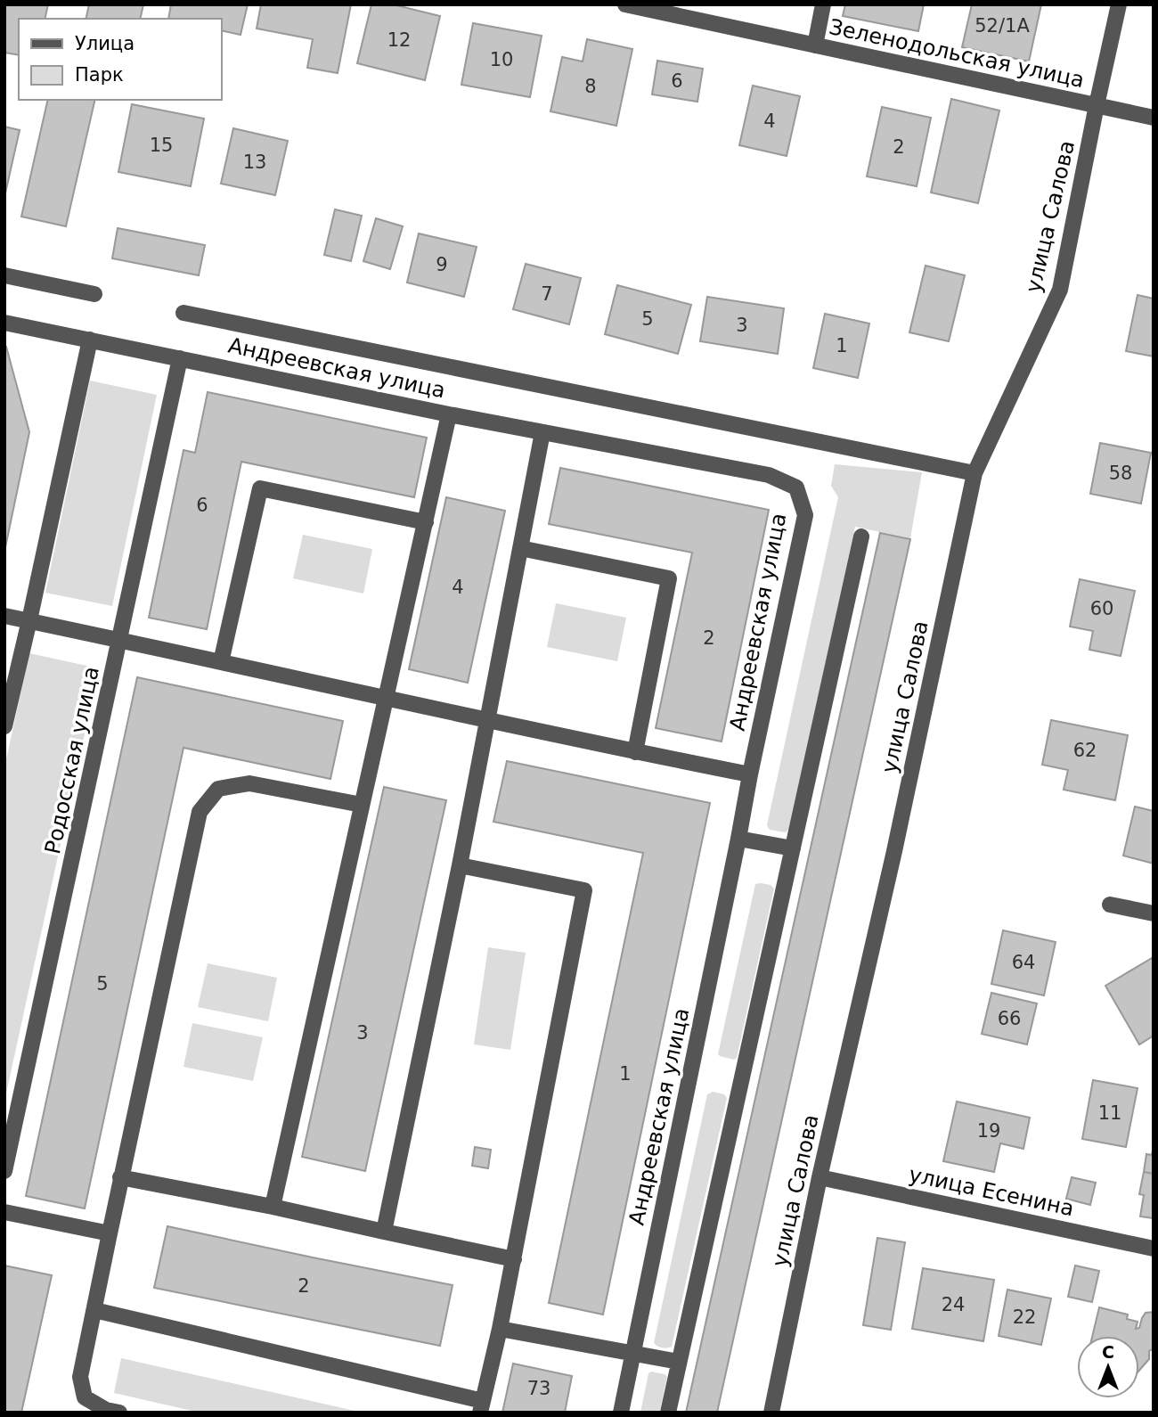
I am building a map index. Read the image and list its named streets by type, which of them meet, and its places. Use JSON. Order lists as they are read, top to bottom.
{
  "streets": {
    "street": [
      "Зеленодольская улица",
      "улица Салова",
      "Андреевская улица",
      "Родосская улица",
      "улица Есенина"
    ]
  },
  "crossings": [
    ["Зеленодольская улица", "улица Салова"],
    ["улица Салова", "улица Есенина"],
    ["Андреевская улица", "Родосская улица"]
  ],
  "house_numbers": [
    "52/1А",
    "12",
    "10",
    "6",
    "8",
    "4",
    "15",
    "2",
    "13",
    "9",
    "7",
    "5",
    "3",
    "1",
    "58",
    "6",
    "4",
    "60",
    "2",
    "62",
    "64",
    "5",
    "66",
    "3",
    "1",
    "11",
    "19",
    "2",
    "24",
    "22",
    "73"
  ],
  "legend": ["Улица", "Парк"],
  "north": "top"
}
